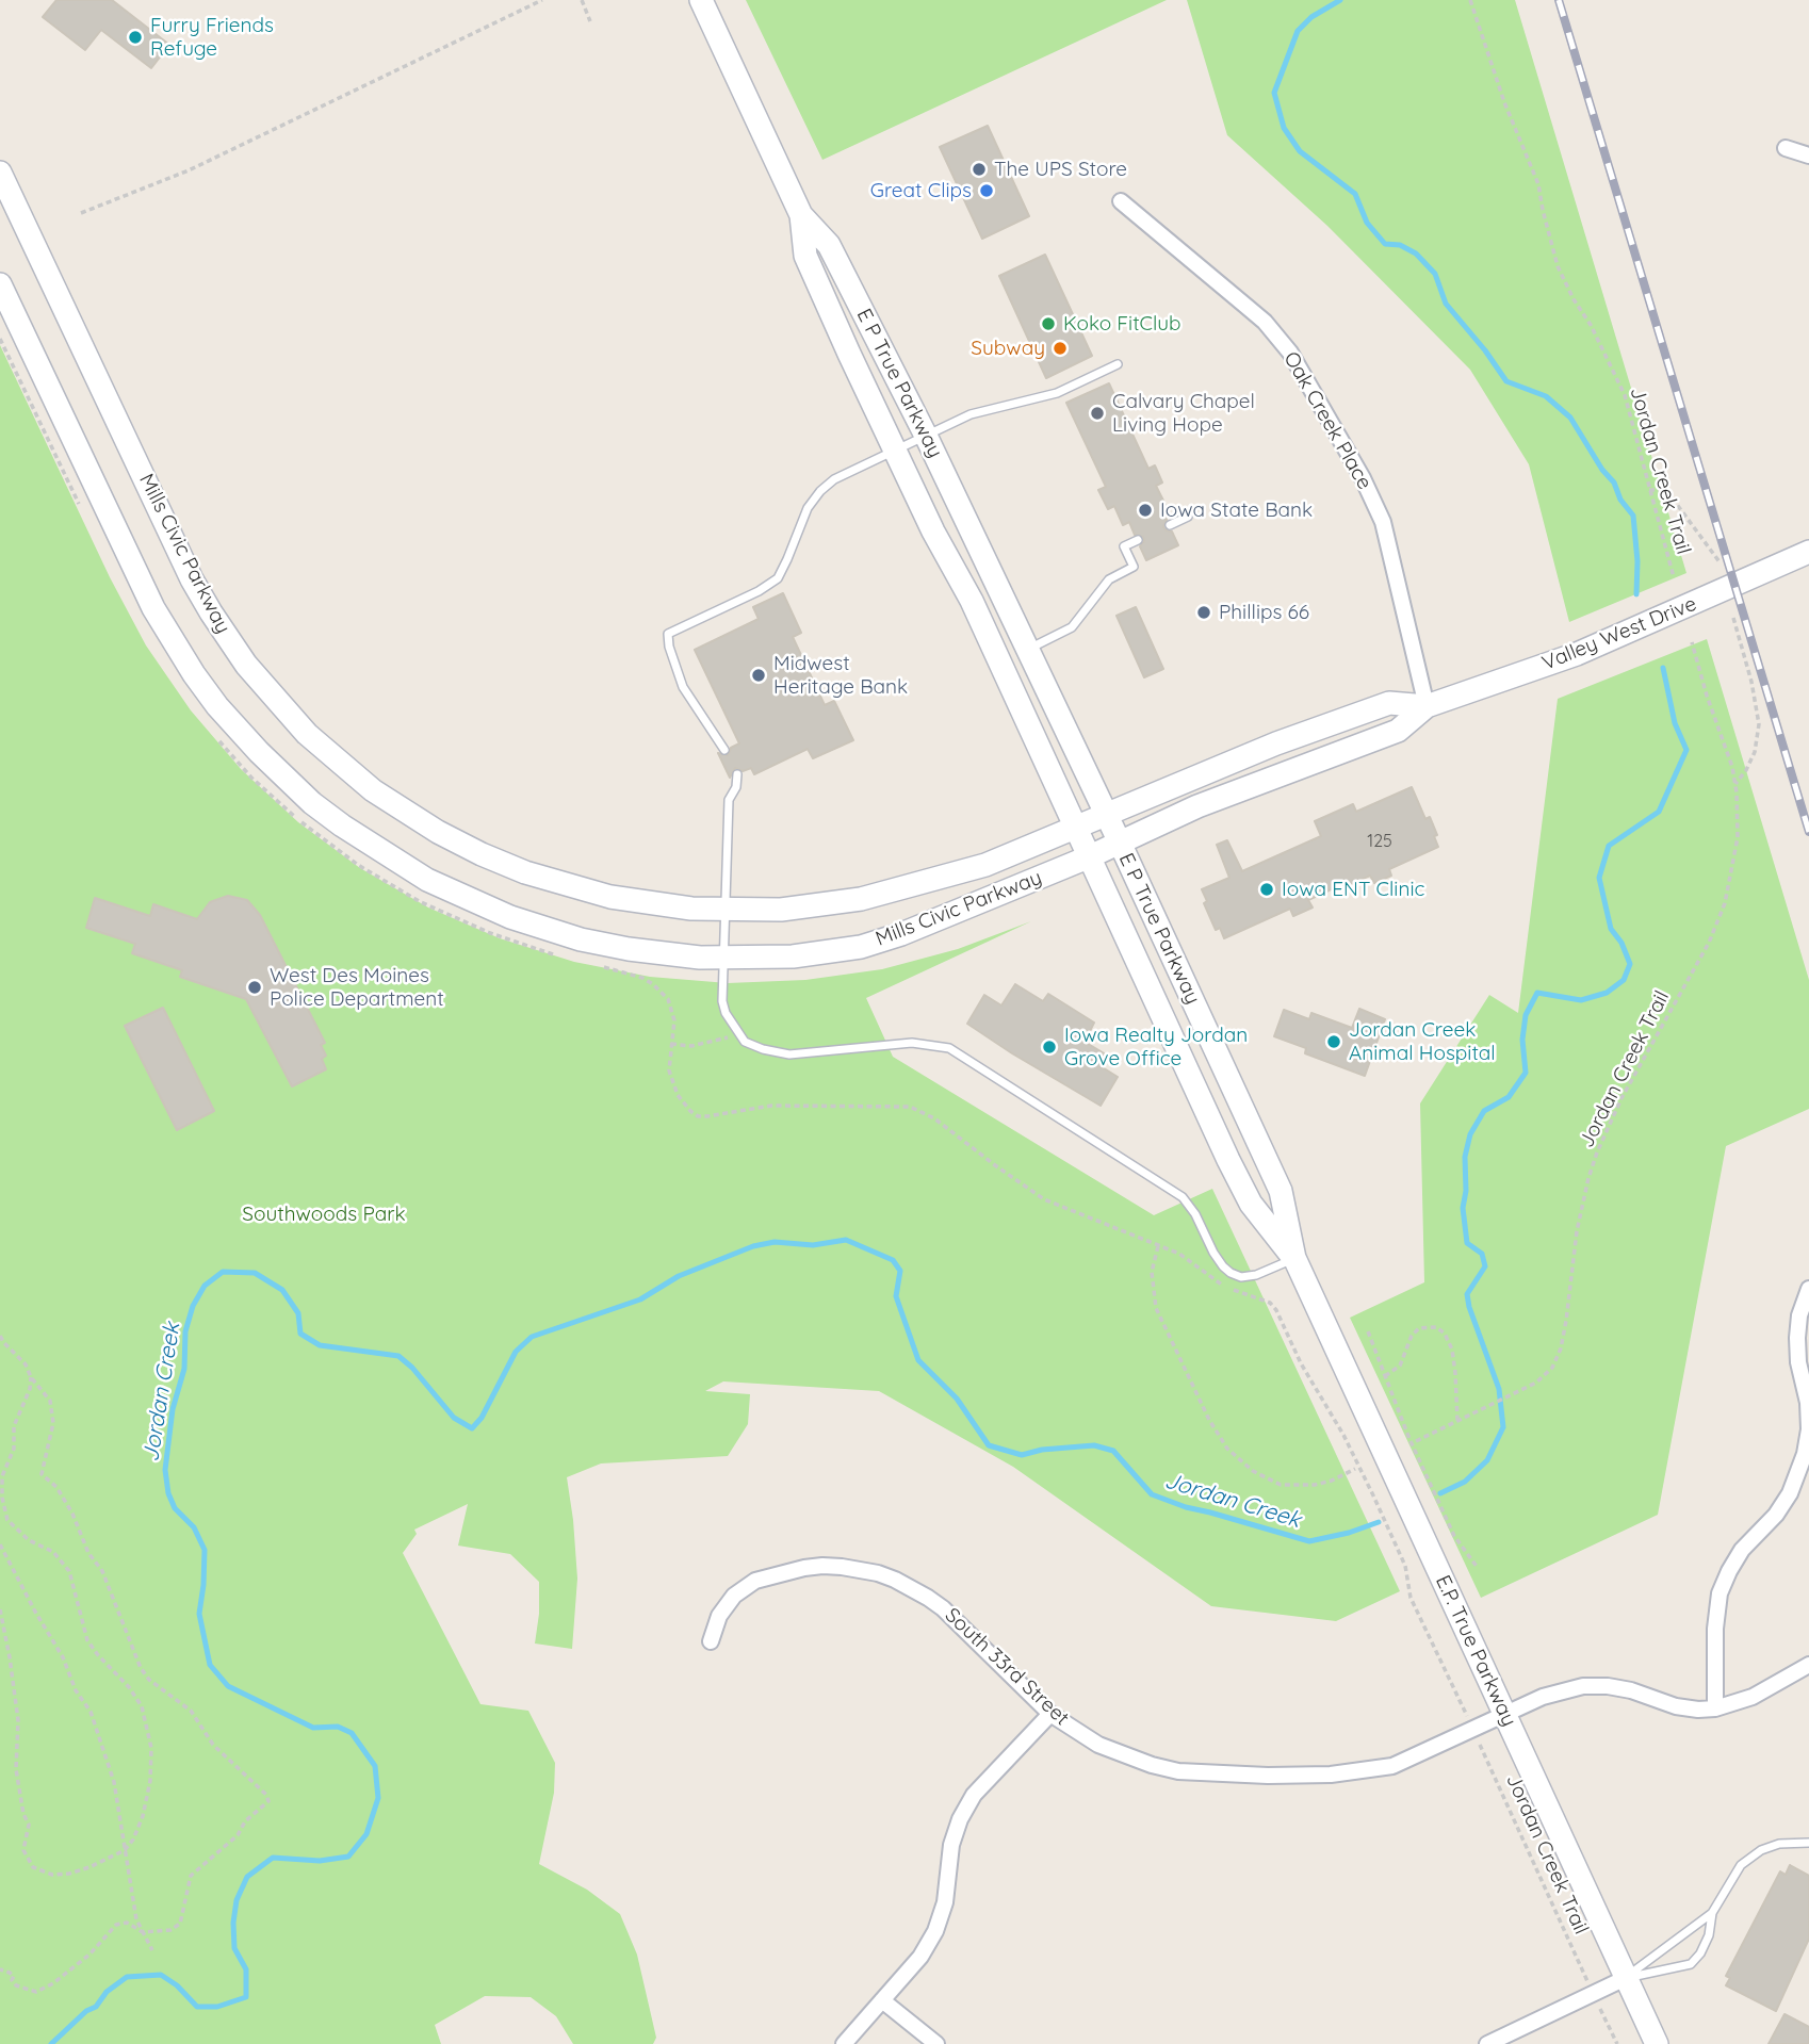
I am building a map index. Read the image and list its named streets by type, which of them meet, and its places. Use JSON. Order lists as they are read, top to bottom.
{
  "streets": {
    "main road": [
      "E P True Parkway",
      "Mills Civic Parkway",
      "Valley West Drive",
      "E.P. True Parkway"
    ],
    "street": ["Oak Creek Place", "South 33rd Street"],
    "path": ["Jordan Creek Trail"]
  },
  "crossings": [
    ["E P True Parkway", "Mills Civic Parkway"],
    ["E P True Parkway", "Valley West Drive"],
    ["E P True Parkway", "E.P. True Parkway"],
    ["Oak Creek Place", "Valley West Drive"],
    ["Mills Civic Parkway", "Valley West Drive"],
    ["E.P. True Parkway", "South 33rd Street"]
  ],
  "water": ["Jordan Creek"],
  "parks": ["Southwoods Park"],
  "places": [
    "Furry Friends Refuge",
    "The UPS Store",
    "Great Clips",
    "Koko FitClub",
    "Subway",
    "Calvary Chapel Living Hope",
    "Iowa State Bank",
    "Phillips 66",
    "Midwest Heritage Bank",
    "Iowa ENT Clinic",
    "West Des Moines Police Department",
    "Jordan Creek Animal Hospital",
    "Iowa Realty Jordan Grove Office"
  ],
  "house_numbers": ["125"]
}
